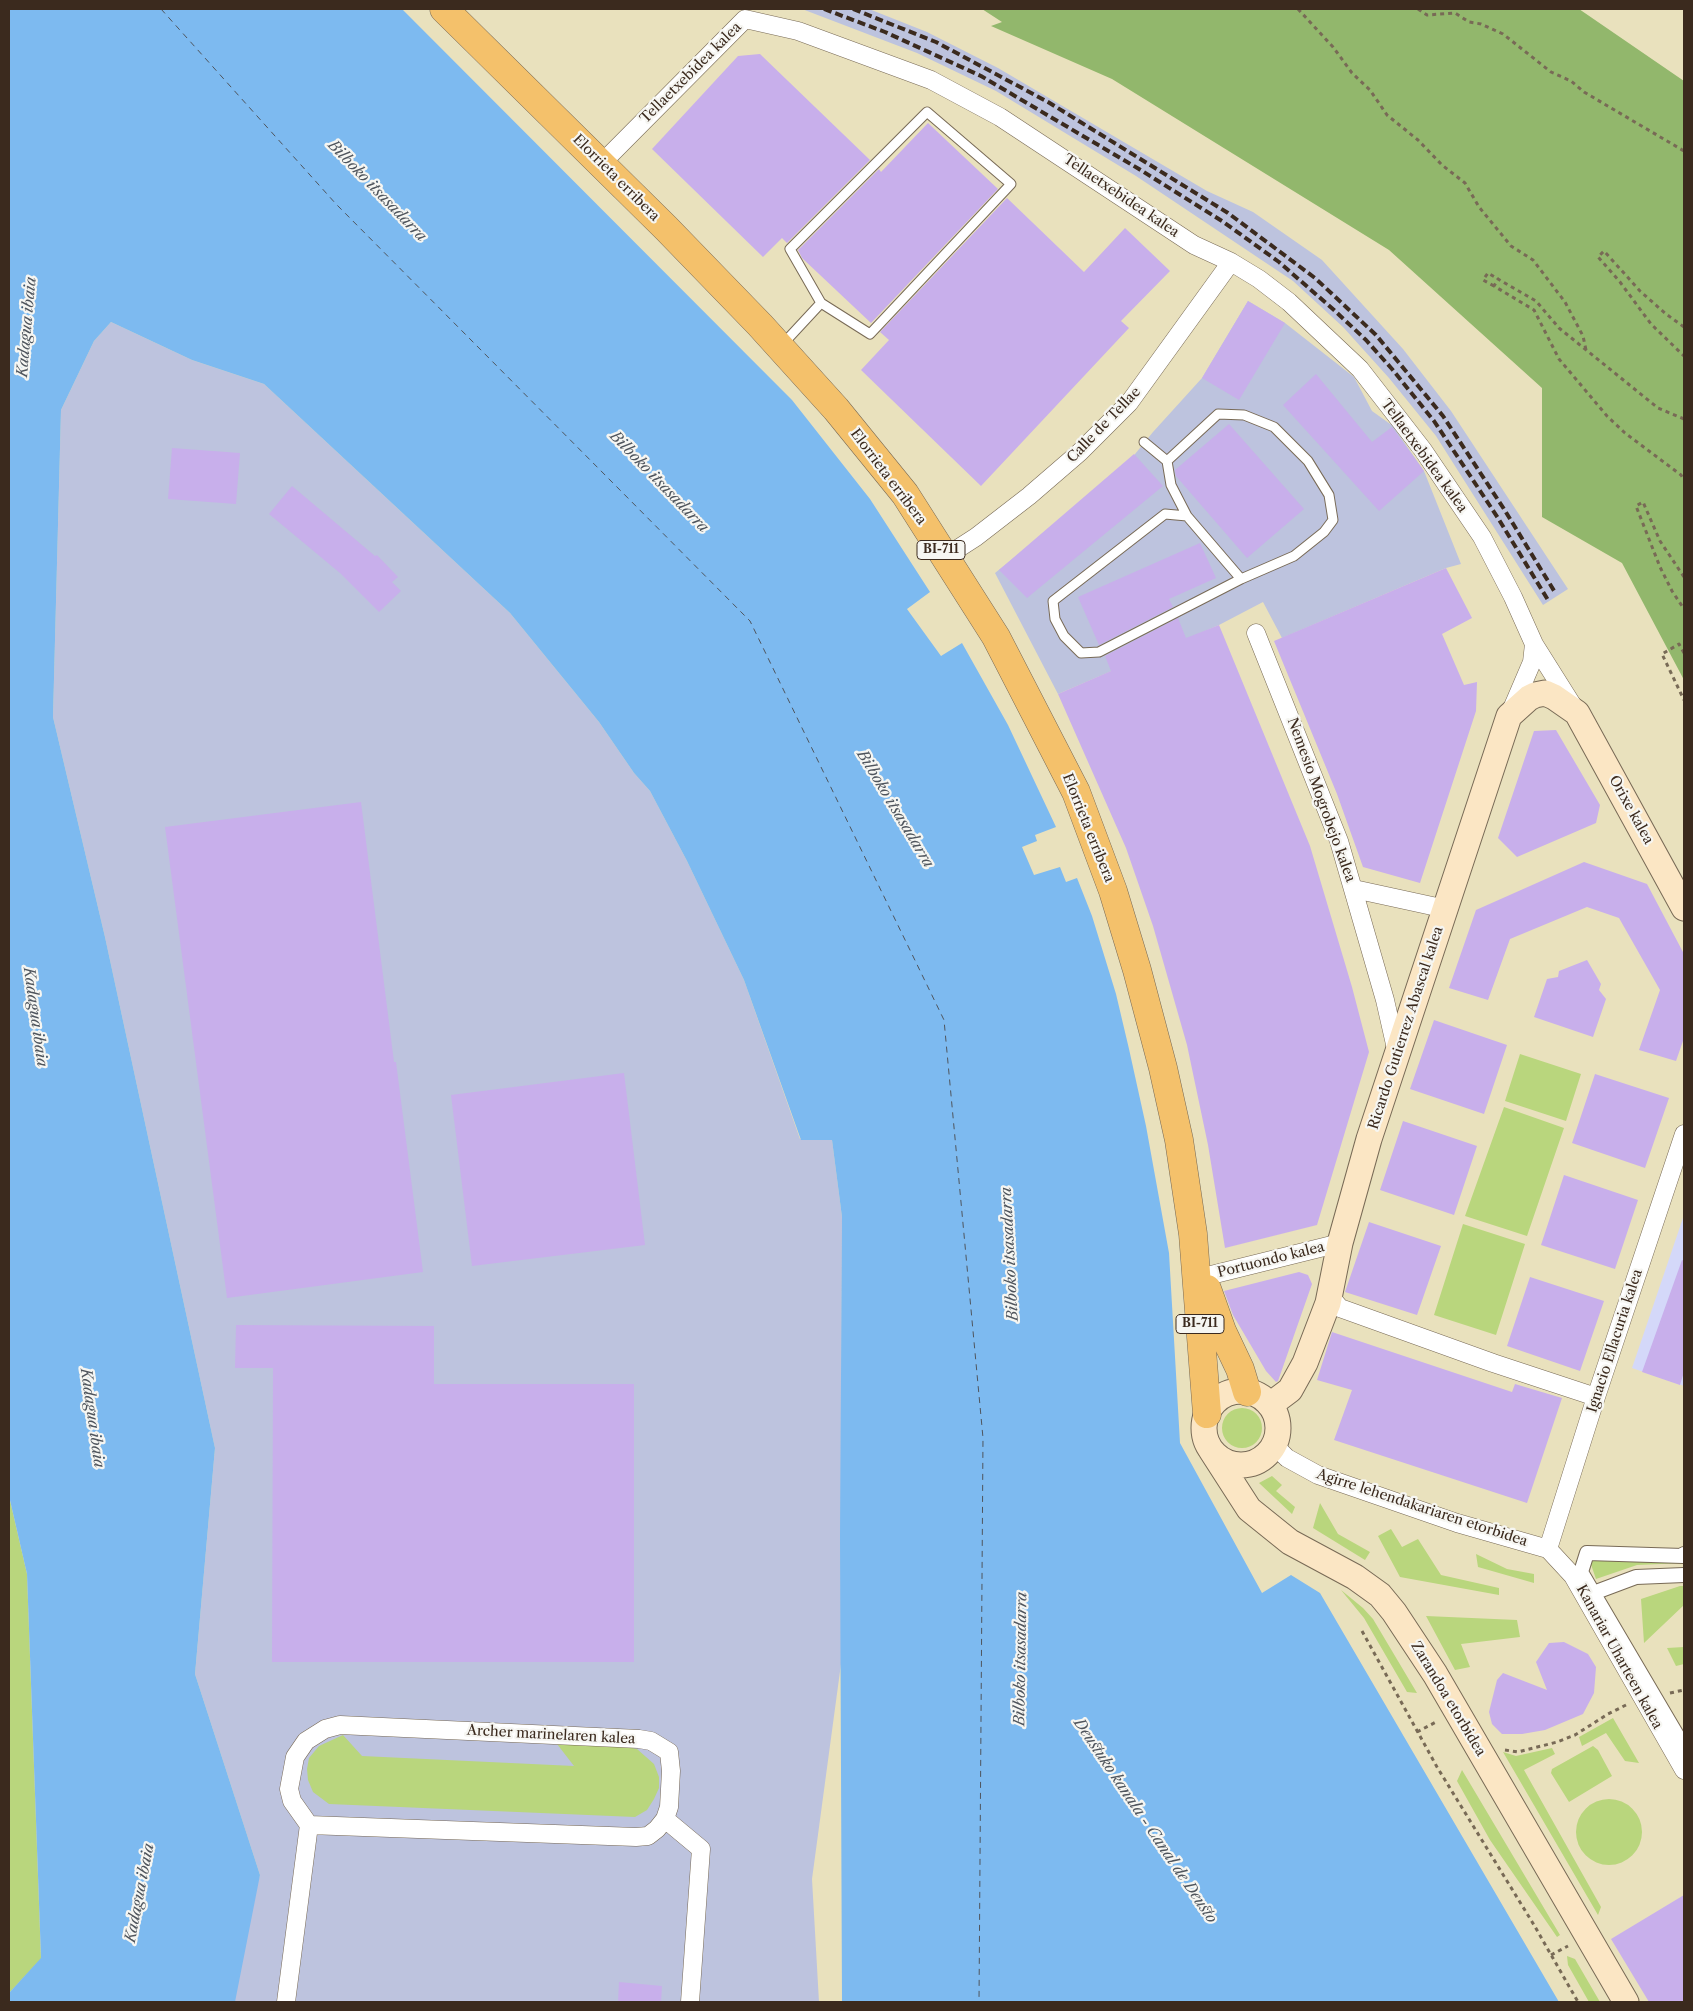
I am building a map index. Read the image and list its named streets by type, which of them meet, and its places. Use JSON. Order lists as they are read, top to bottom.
{
  "streets": {
    "main road": [
      "Elorrieta erribera",
      "BI-711",
      "Orixe kalea",
      "Ricardo Gutierrez Abascal kalea",
      "Zarandoa etorbidea"
    ],
    "street": [
      "Tellaetxebidea kalea",
      "Calle de Tellae",
      "Nemesio Mogrobejo kalea",
      "Portuondo kalea",
      "Ignacio Ellacuria kalea",
      "Agirre lehendakariaren etorbidea",
      "Kanariar Uharteen kalea",
      "Archer marinelaren kalea"
    ]
  },
  "crossings": [
    ["Tellaetxebidea kalea", "Elorrieta erribera"],
    ["Tellaetxebidea kalea", "Calle de Tellae"],
    ["Tellaetxebidea kalea", "Orixe kalea"],
    ["Tellaetxebidea kalea", "Ricardo Gutierrez Abascal kalea"],
    ["Elorrieta erribera", "Calle de Tellae"],
    ["Elorrieta erribera", "BI-711"],
    ["BI-711", "Ricardo Gutierrez Abascal kalea"],
    ["BI-711", "Portuondo kalea"],
    ["BI-711", "Agirre lehendakariaren etorbidea"],
    ["BI-711", "Zarandoa etorbidea"],
    ["Nemesio Mogrobejo kalea", "Ricardo Gutierrez Abascal kalea"],
    ["Orixe kalea", "Ricardo Gutierrez Abascal kalea"],
    ["Ricardo Gutierrez Abascal kalea", "Portuondo kalea"],
    ["Ricardo Gutierrez Abascal kalea", "Agirre lehendakariaren etorbidea"],
    ["Ricardo Gutierrez Abascal kalea", "Zarandoa etorbidea"],
    ["Ignacio Ellacuria kalea", "Agirre lehendakariaren etorbidea"],
    ["Ignacio Ellacuria kalea", "Kanariar Uharteen kalea"],
    ["Agirre lehendakariaren etorbidea", "Kanariar Uharteen kalea"],
    ["Agirre lehendakariaren etorbidea", "Zarandoa etorbidea"]
  ],
  "water": ["Bilboko itsasadarra", "Kadagua ibaia", "Deustuko kanala - Canal de Deusto"]
}
